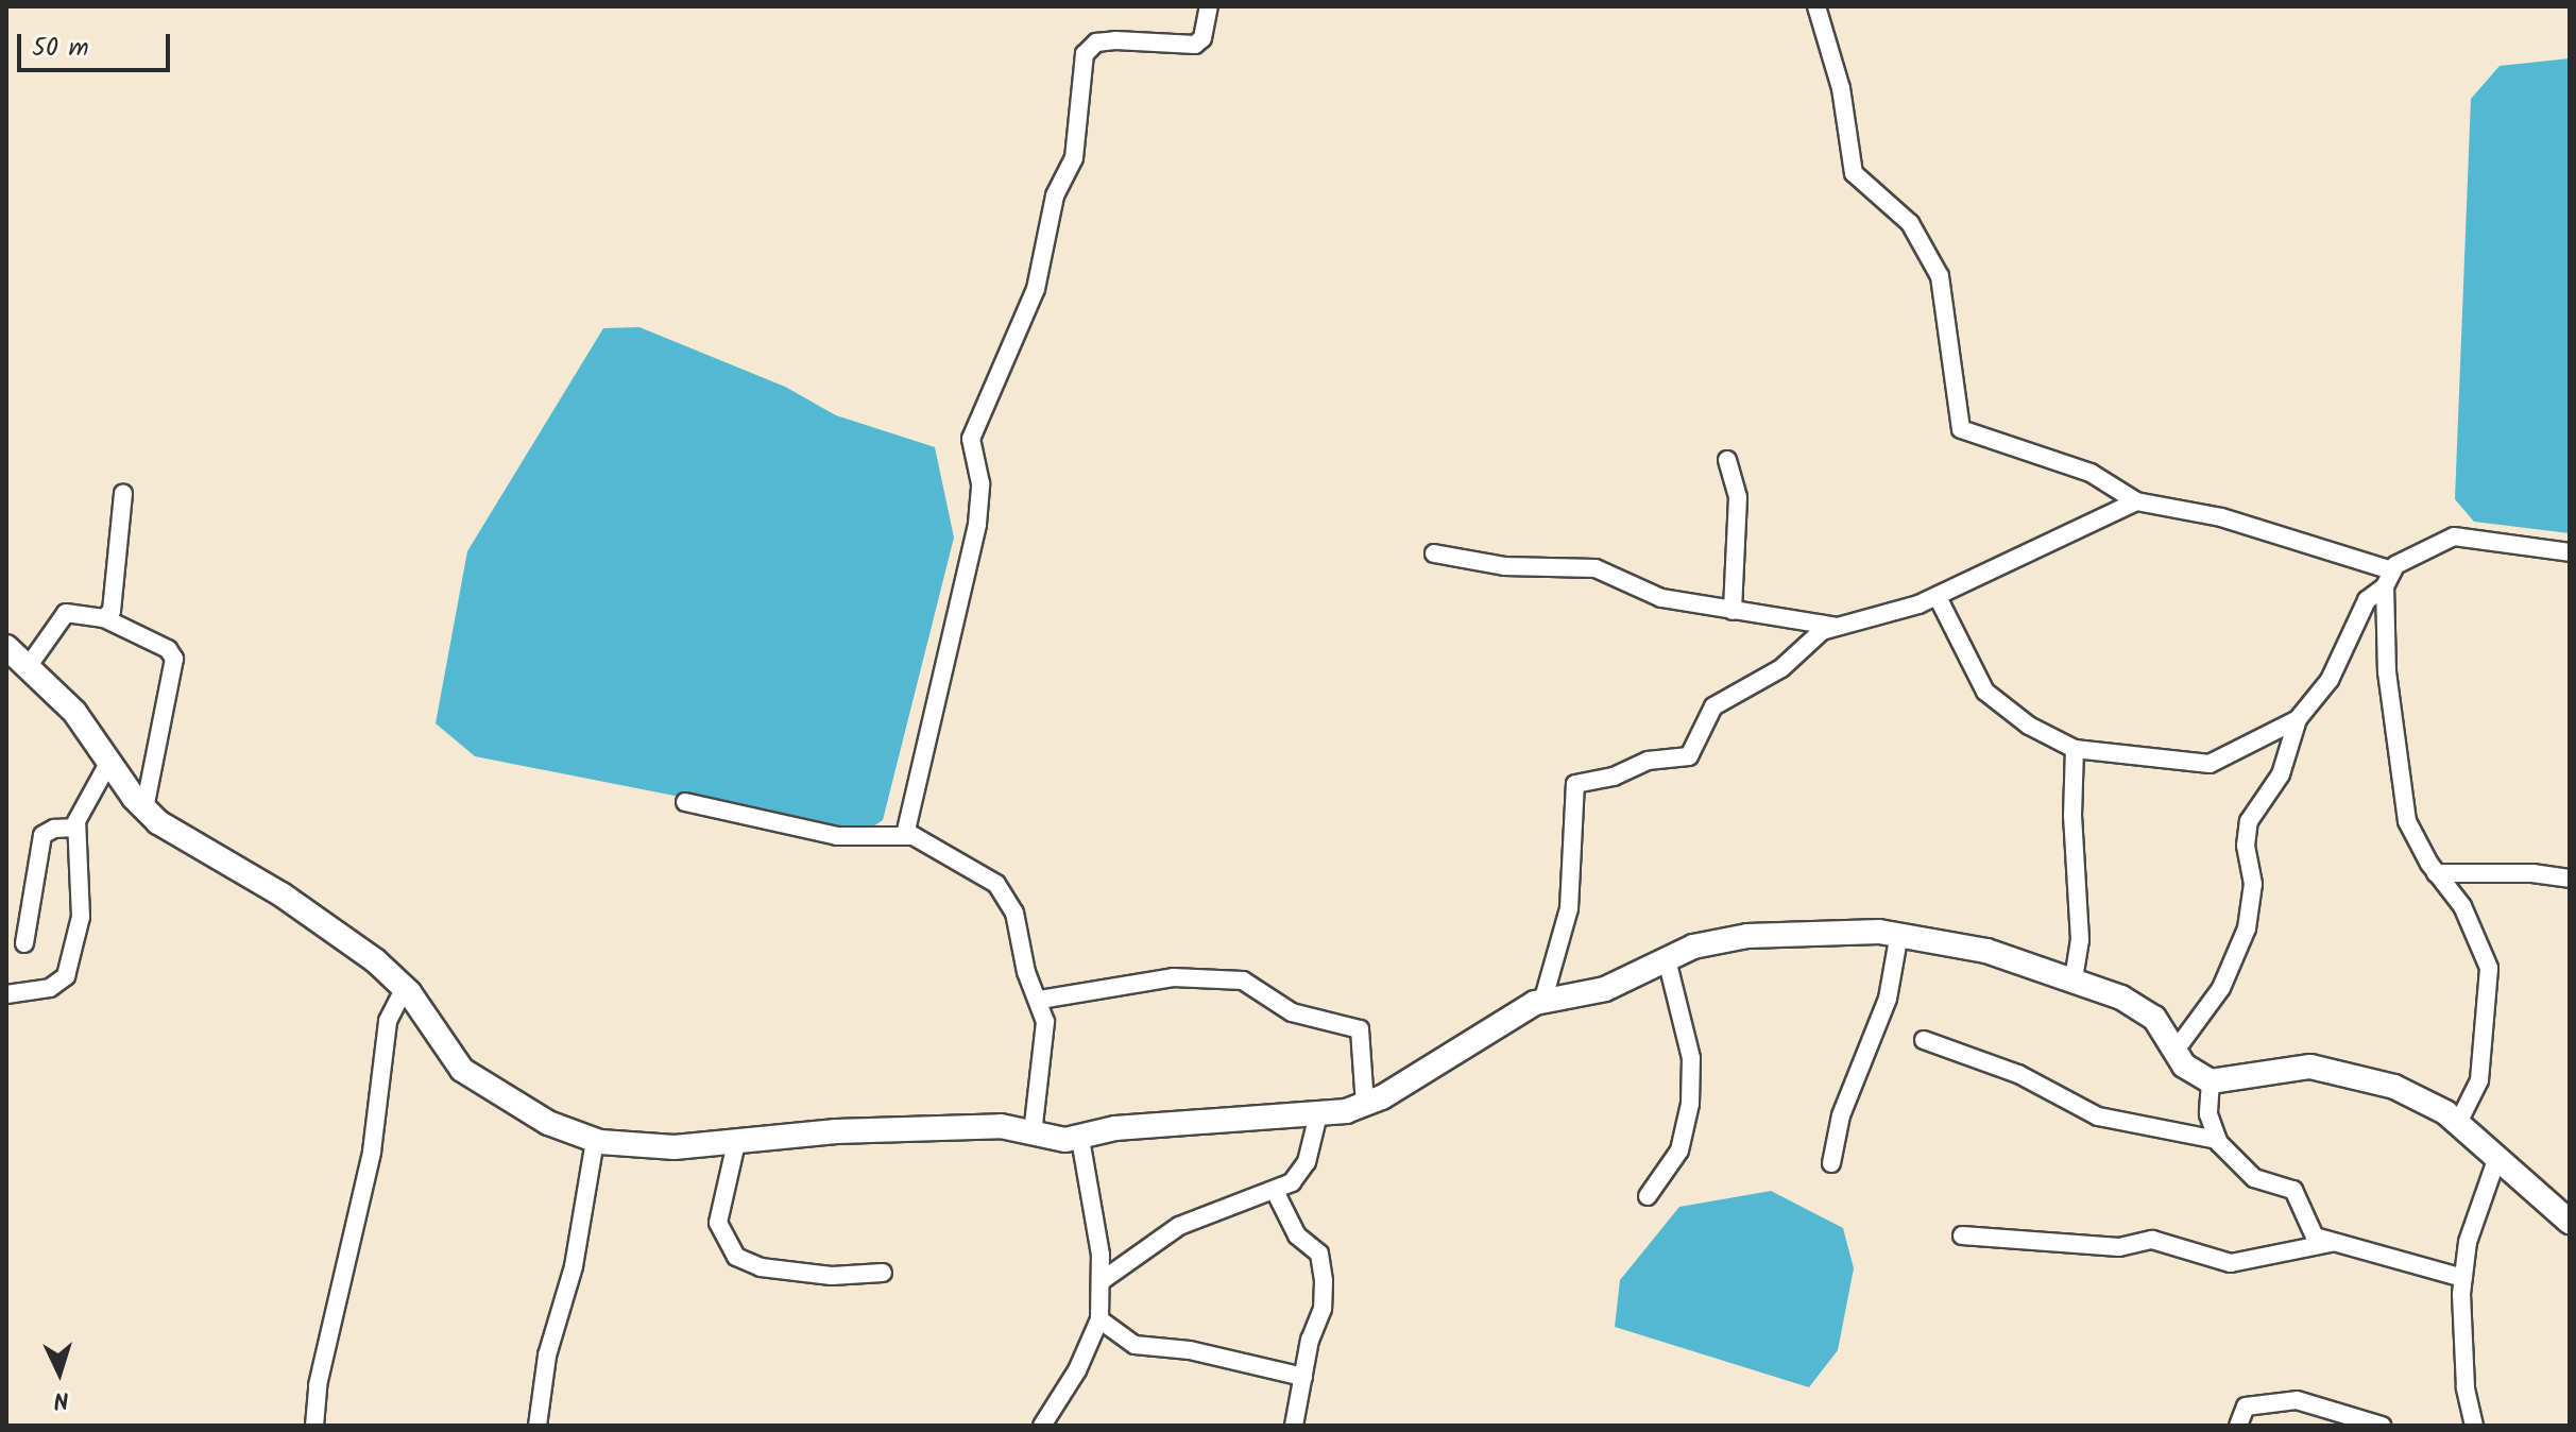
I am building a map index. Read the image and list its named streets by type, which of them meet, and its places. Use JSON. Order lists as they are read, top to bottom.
{
  "scale_bar": "50 m",
  "north": "bottom"
}
